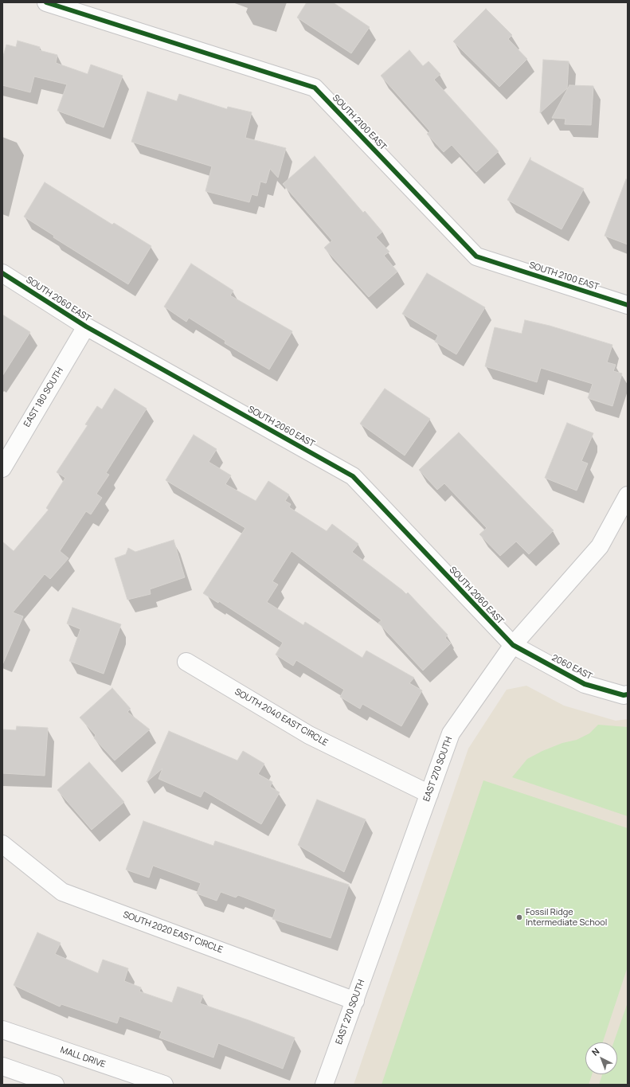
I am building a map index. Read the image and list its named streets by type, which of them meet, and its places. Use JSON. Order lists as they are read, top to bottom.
{
  "streets": {
    "street": [
      "SOUTH 2100 EAST",
      "SOUTH 2060 EAST",
      "EAST 180 SOUTH",
      "2060 EAST",
      "SOUTH 2040 EAST CIRCLE",
      "EAST 270 SOUTH",
      "SOUTH 2020 EAST CIRCLE",
      "MALL DRIVE"
    ]
  },
  "crossings": [
    ["SOUTH 2060 EAST", "EAST 180 SOUTH"],
    ["SOUTH 2060 EAST", "2060 EAST"],
    ["SOUTH 2060 EAST", "EAST 270 SOUTH"],
    ["2060 EAST", "EAST 270 SOUTH"],
    ["SOUTH 2040 EAST CIRCLE", "EAST 270 SOUTH"],
    ["EAST 270 SOUTH", "SOUTH 2020 EAST CIRCLE"]
  ],
  "places": ["Fossil Ridge Intermediate School"],
  "north": "top left"
}
